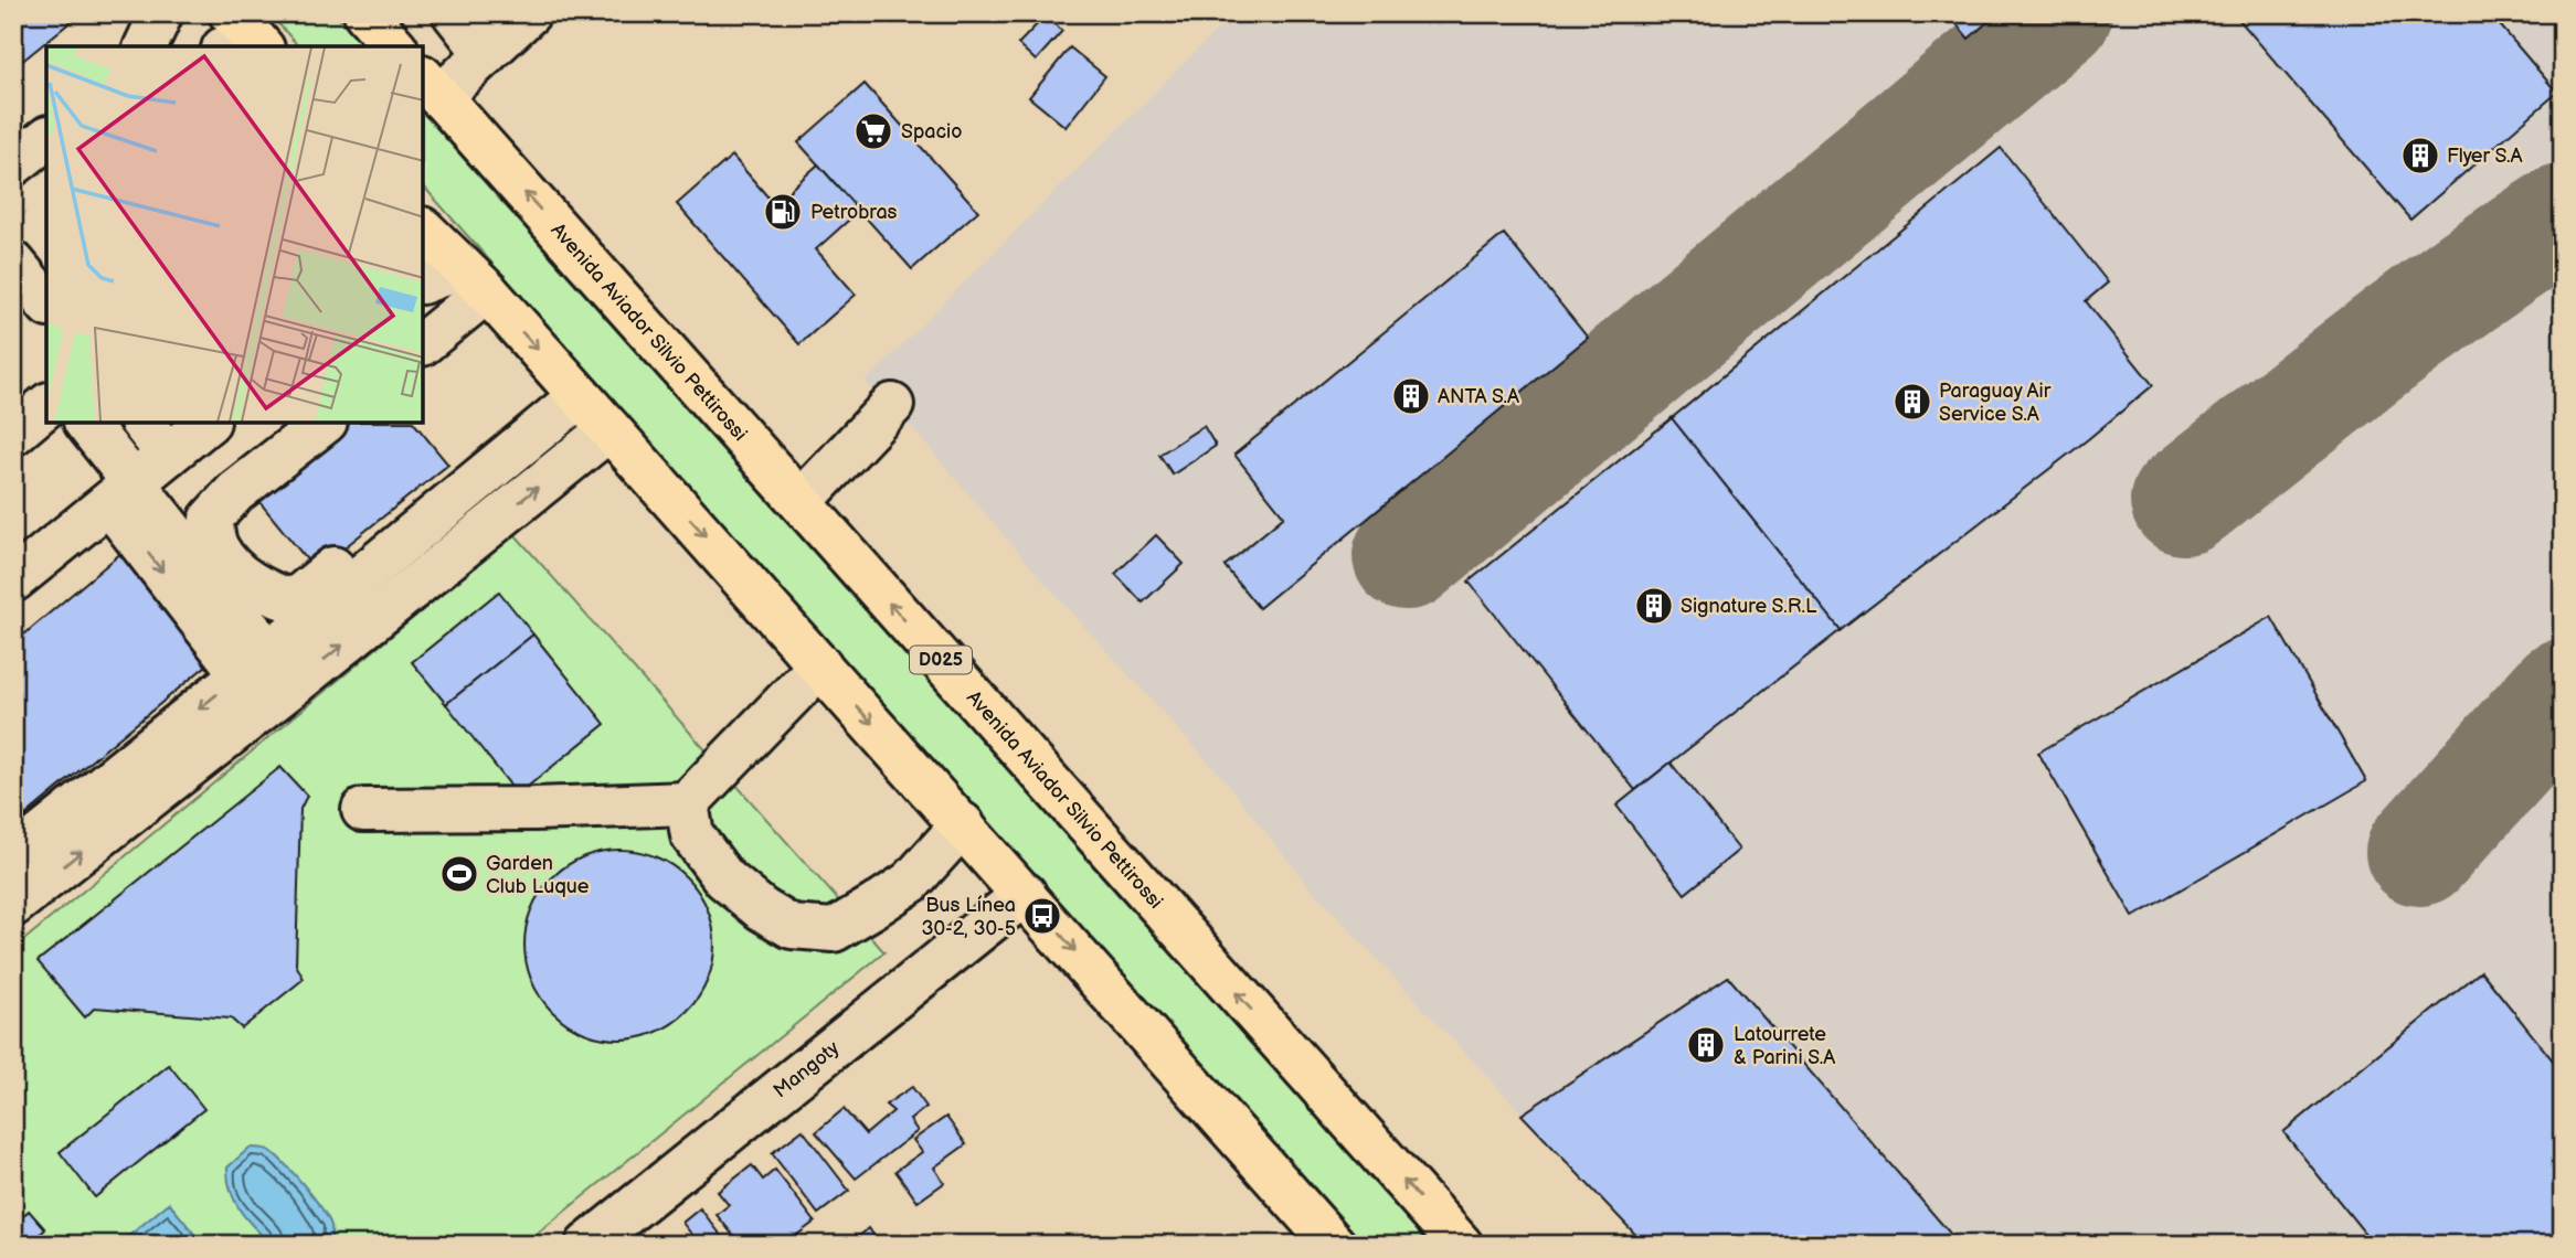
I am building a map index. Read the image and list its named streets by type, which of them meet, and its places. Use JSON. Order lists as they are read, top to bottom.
{
  "streets": {
    "highway": ["Avenida Aviador Silvio Pettirossi", "D025"],
    "street": ["Mangoty"]
  },
  "places": {
    "supermarket": ["Spacio"],
    "building": [
      "Flyer S.A",
      "ANTA S.A",
      "Paraguay Air Service S.A",
      "Signature S.R.L",
      "Latourrete & Parini S.A"
    ],
    "fuel station": ["Petrobras"],
    "sports": ["Garden Club Luque"],
    "bus stop": ["Bus Línea 30-2, 30-5"]
  }
}
